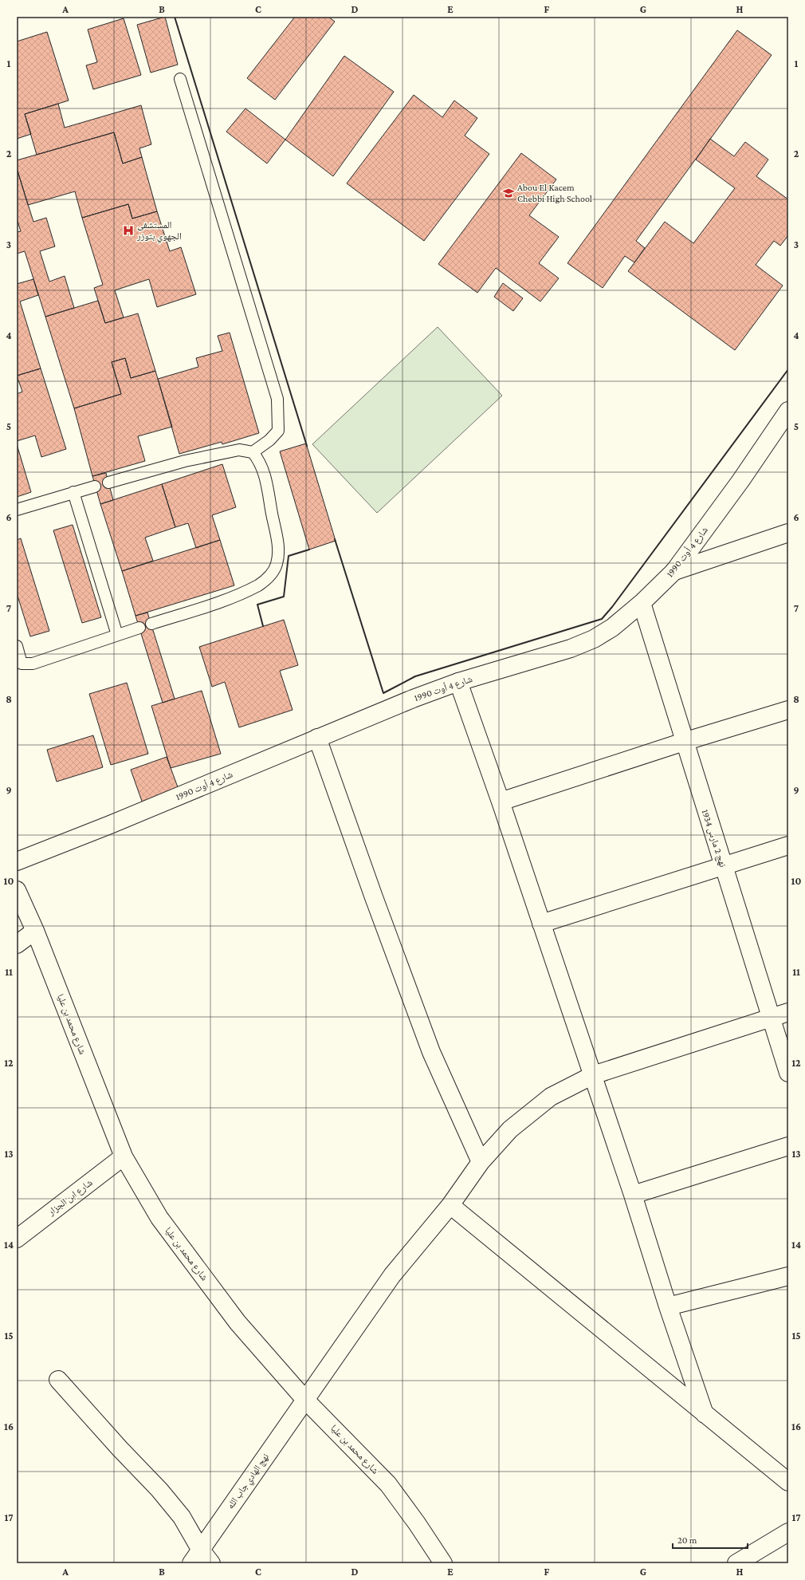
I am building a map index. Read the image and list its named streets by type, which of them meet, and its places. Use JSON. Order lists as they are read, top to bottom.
{
  "streets": {
    "street": [
      "شارع 4 أوت 1990",
      "نهج 2 مارس 1934",
      "شارع محمد بن عليا",
      "شارع ابن الجزار",
      "نهج الهادي جاب الله"
    ]
  },
  "crossings": [
    ["شارع 4 أوت 1990", "نهج 2 مارس 1934"],
    ["نهج 2 مارس 1934", "نهج الهادي جاب الله"],
    ["شارع محمد بن عليا", "شارع ابن الجزار"],
    ["شارع محمد بن عليا", "نهج الهادي جاب الله"]
  ],
  "places": {
    "school or university": ["Abou El Kacem Chebbi High School"],
    "hospital": ["المستشفى الجهوي بتوزر"]
  },
  "scale_bar": "20 m",
  "grid": {
    "columns": [
      "A",
      "B",
      "C",
      "D",
      "E",
      "F",
      "G",
      "H"
    ],
    "rows": [
      "1",
      "2",
      "3",
      "4",
      "5",
      "6",
      "7",
      "8",
      "9",
      "10",
      "11",
      "12",
      "13",
      "14",
      "15",
      "16",
      "17"
    ]
  }
}
